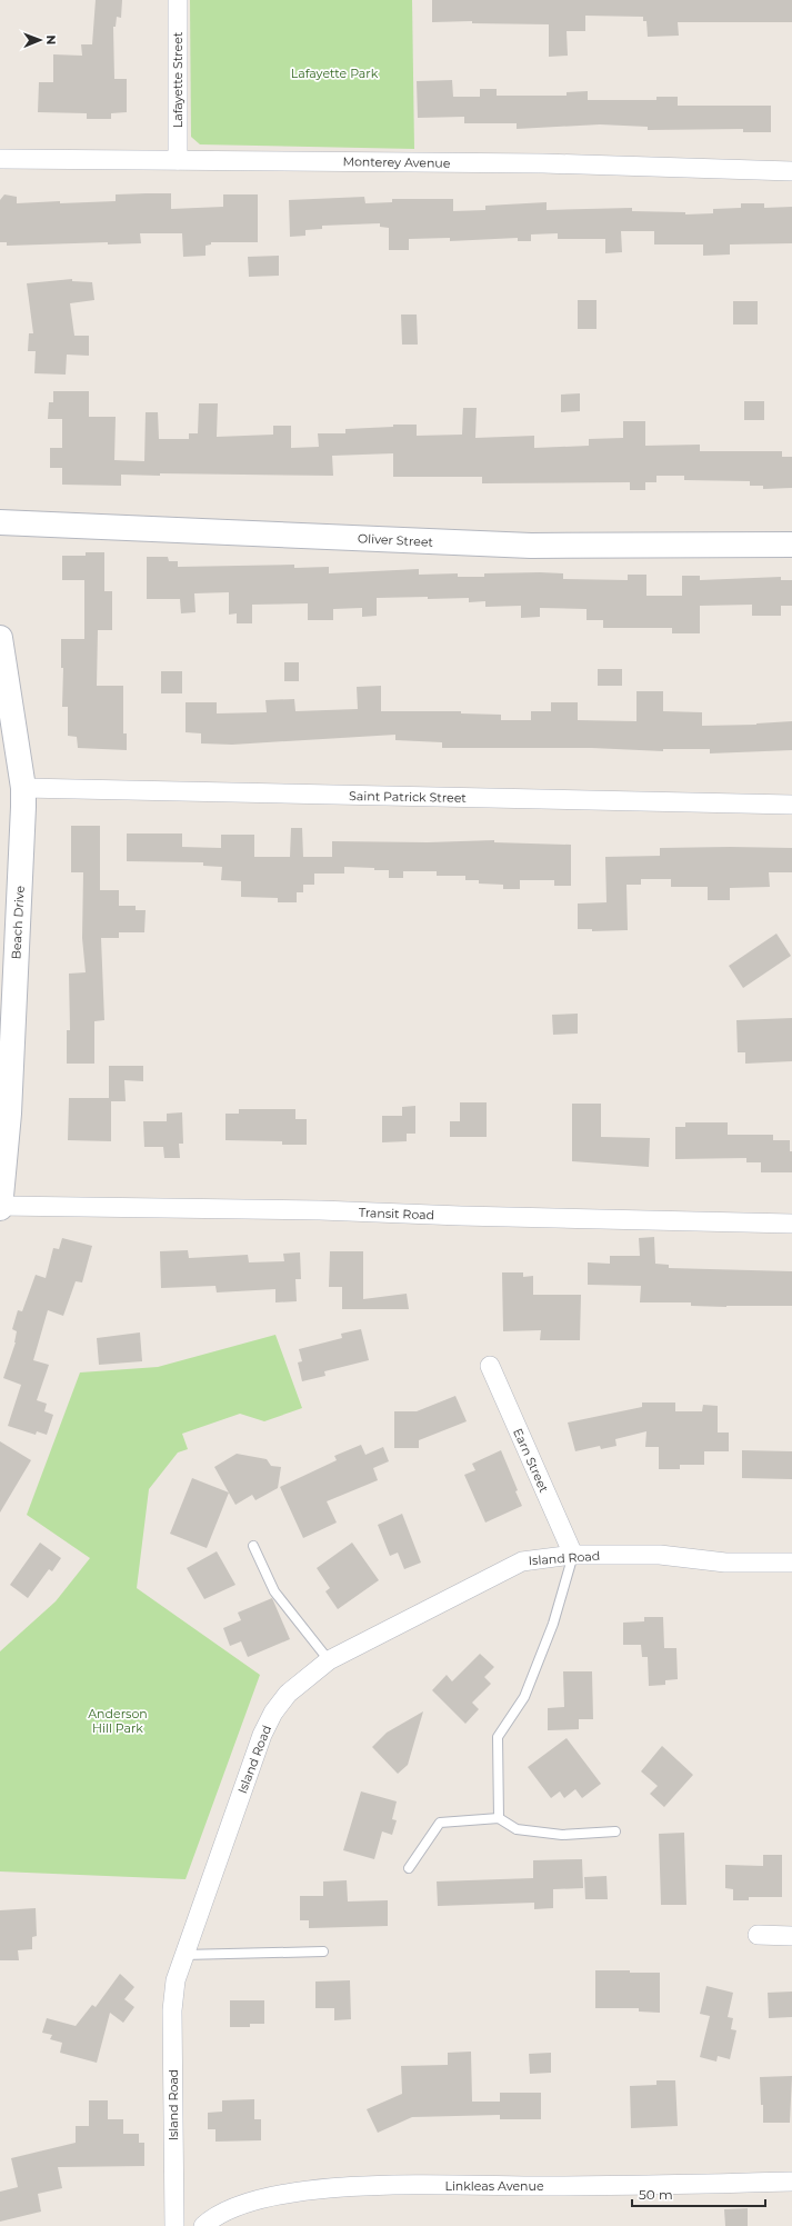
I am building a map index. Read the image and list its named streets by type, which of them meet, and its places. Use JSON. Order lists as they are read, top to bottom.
{
  "streets": {
    "street": [
      "Lafayette Street",
      "Monterey Avenue",
      "Oliver Street",
      "Saint Patrick Street",
      "Beach Drive",
      "Transit Road",
      "Earn Street",
      "Island Road",
      "Linkleas Avenue"
    ]
  },
  "crossings": [
    ["Lafayette Street", "Monterey Avenue"],
    ["Saint Patrick Street", "Beach Drive"],
    ["Beach Drive", "Transit Road"],
    ["Earn Street", "Island Road"]
  ],
  "parks": ["Lafayette Park", "Anderson Hill Park"],
  "scale_bar": "50 m",
  "north": "right"
}
